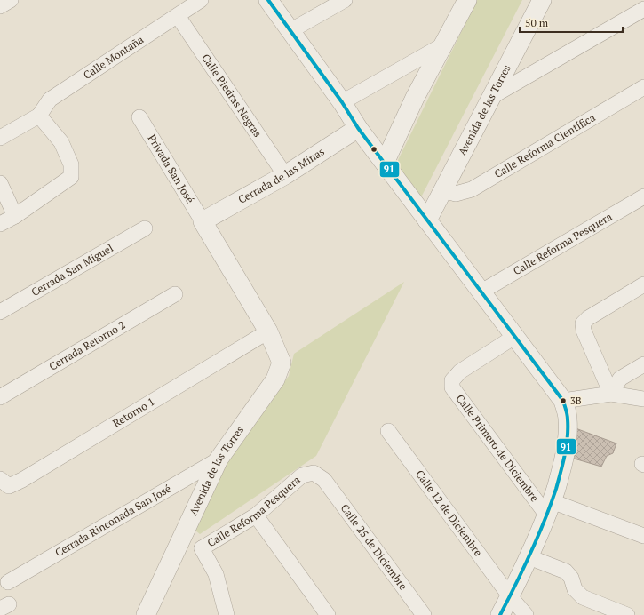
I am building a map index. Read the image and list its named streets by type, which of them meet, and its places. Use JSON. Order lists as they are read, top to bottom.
{
  "streets": {
    "street": [
      "Calle Montaña",
      "Calle Piedras Negras",
      "Avenida de las Torres",
      "Calle Reforma Científica",
      "Privada San José",
      "Cerrada de las Minas",
      "Calle Reforma Pesquera",
      "Cerrada San Miguel",
      "Cerrada Retorno 2",
      "Retorno 1",
      "Calle Primero de Diciembre",
      "Calle 12 de Diciembre",
      "Cerrada Rinconada San José",
      "Calle 25 de Diciembre"
    ]
  },
  "crossings": [
    ["Calle Montaña", "Calle Piedras Negras"],
    ["Calle Piedras Negras", "Cerrada de las Minas"],
    ["Avenida de las Torres", "Calle Reforma Científica"],
    ["Avenida de las Torres", "Retorno 1"],
    ["Avenida de las Torres", "Cerrada Rinconada San José"],
    ["Privada San José", "Cerrada de las Minas"],
    ["Calle Reforma Pesquera", "Calle 25 de Diciembre"]
  ],
  "places": ["3B"],
  "lines": ["transit line 91"],
  "scale_bar": "50 m"
}
